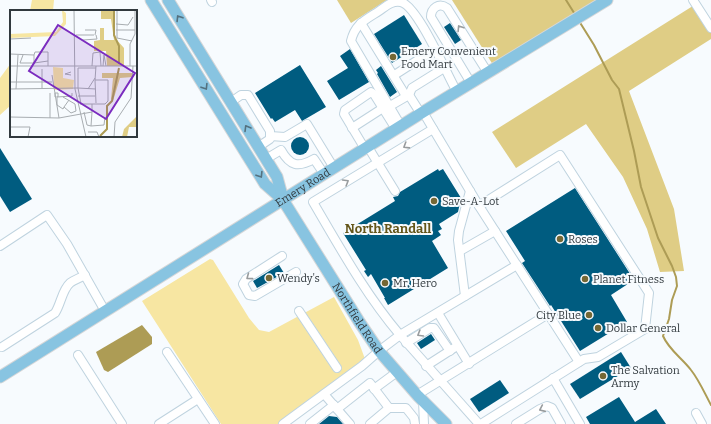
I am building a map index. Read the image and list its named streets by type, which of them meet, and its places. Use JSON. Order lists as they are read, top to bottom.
{
  "streets": {
    "main road": ["Emery Road", "Northfield Road"]
  },
  "crossings": [
    ["Emery Road", "Northfield Road"]
  ],
  "districts": ["North Randall"],
  "places": [
    "Emery Convenient Food Mart",
    "Save-A-Lot",
    "Roses",
    "Wendy's",
    "Planet Fitness",
    "Mr. Hero",
    "City Blue",
    "Dollar General",
    "The Salvation Army"
  ]
}
